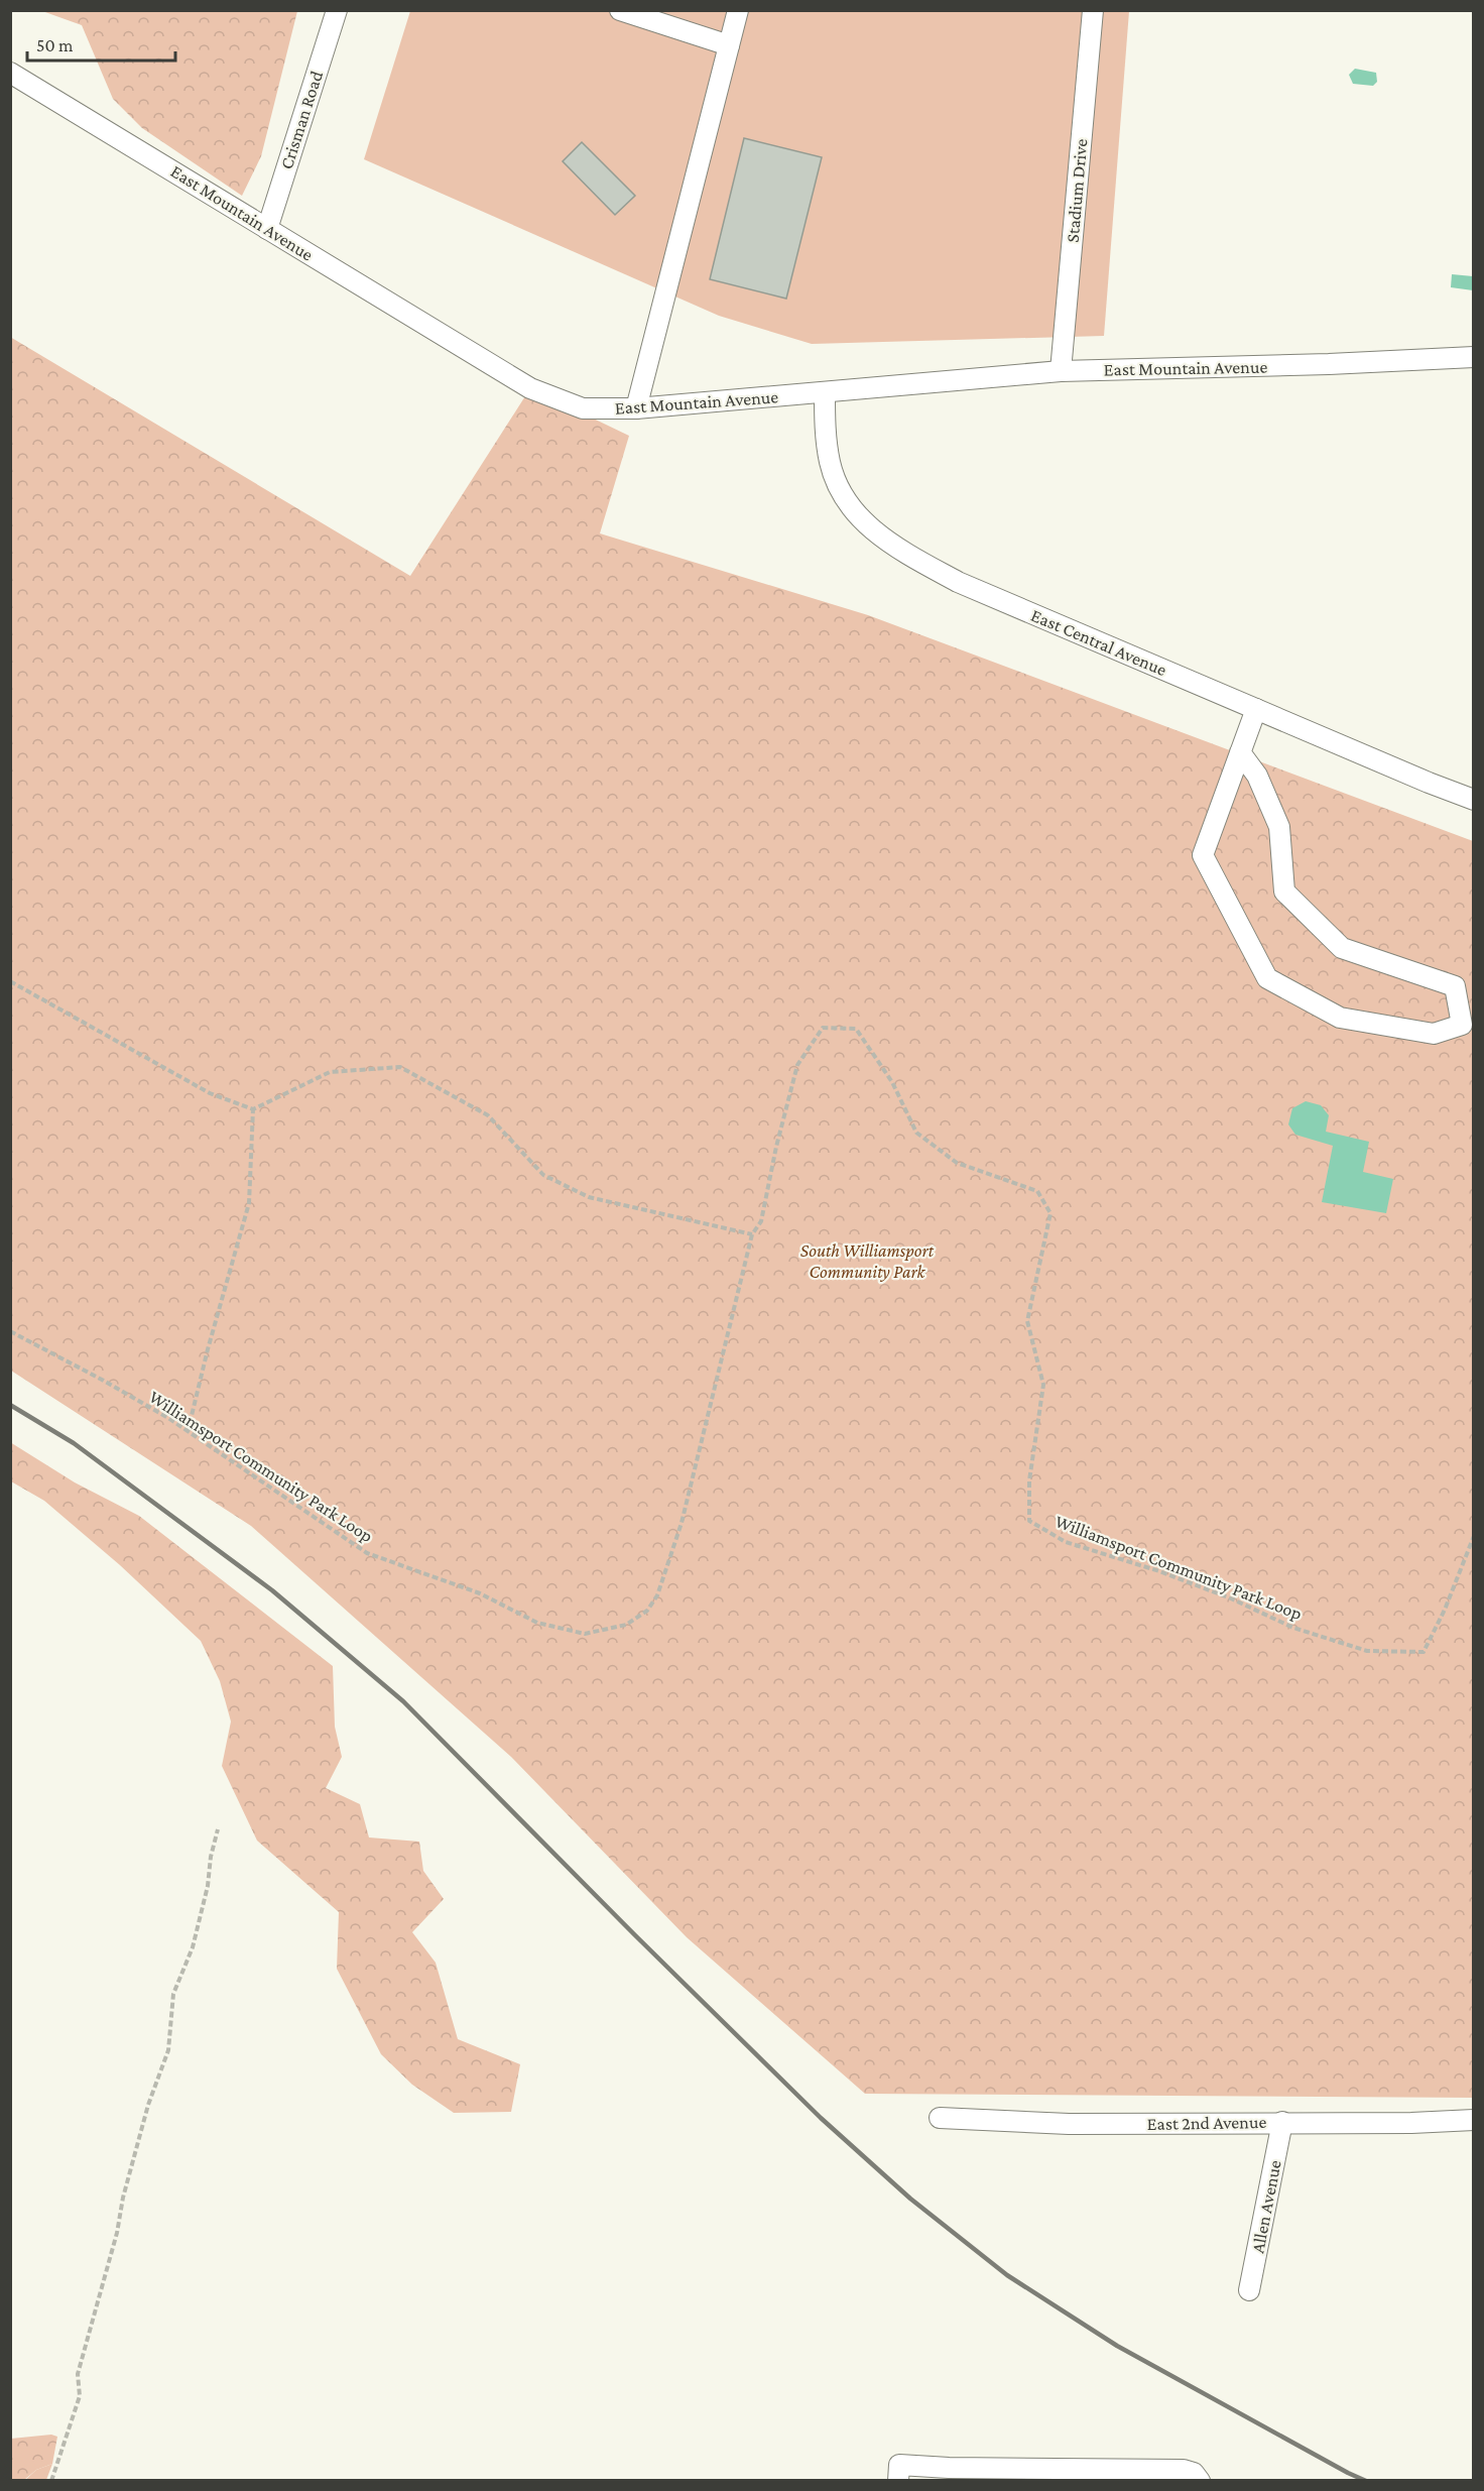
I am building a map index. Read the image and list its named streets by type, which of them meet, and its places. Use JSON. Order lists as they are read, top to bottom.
{
  "streets": {
    "street": [
      "Crisman Road",
      "Stadium Drive",
      "East Mountain Avenue",
      "East Central Avenue",
      "East 2nd Avenue",
      "Allen Avenue"
    ],
    "path": ["Williamsport Community Park Loop"]
  },
  "crossings": [
    ["Crisman Road", "East Mountain Avenue"],
    ["Stadium Drive", "East Mountain Avenue"],
    ["East Mountain Avenue", "East Central Avenue"],
    ["East 2nd Avenue", "Allen Avenue"]
  ],
  "parks": ["South Williamsport Community Park"],
  "scale_bar": "50 m"
}
